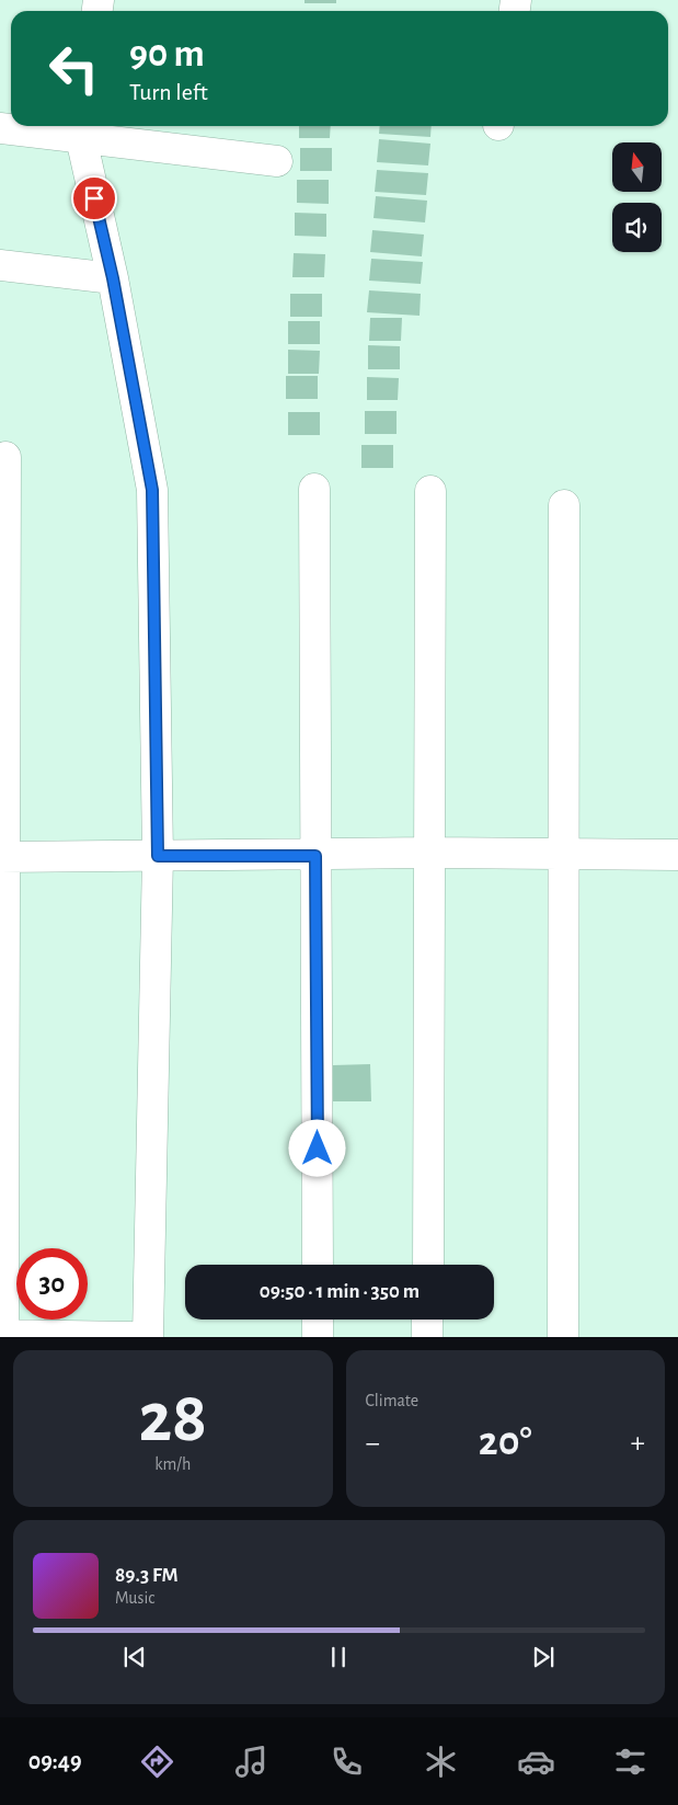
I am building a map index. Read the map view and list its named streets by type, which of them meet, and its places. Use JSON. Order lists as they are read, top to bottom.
{
  "north": "top",
  "page": {
    "turn": ["90 m", "Turn left"],
    "limit": "30",
    "trip": "09:50 · 1 min · 350 m",
    "tile": [
      ["28", "km/h"],
      "Climate"
    ],
    "heat": ["−", "20°", "+"],
    "song": ["89.3 FM", "Music"],
    "tabs": "09:49"
  }
}
